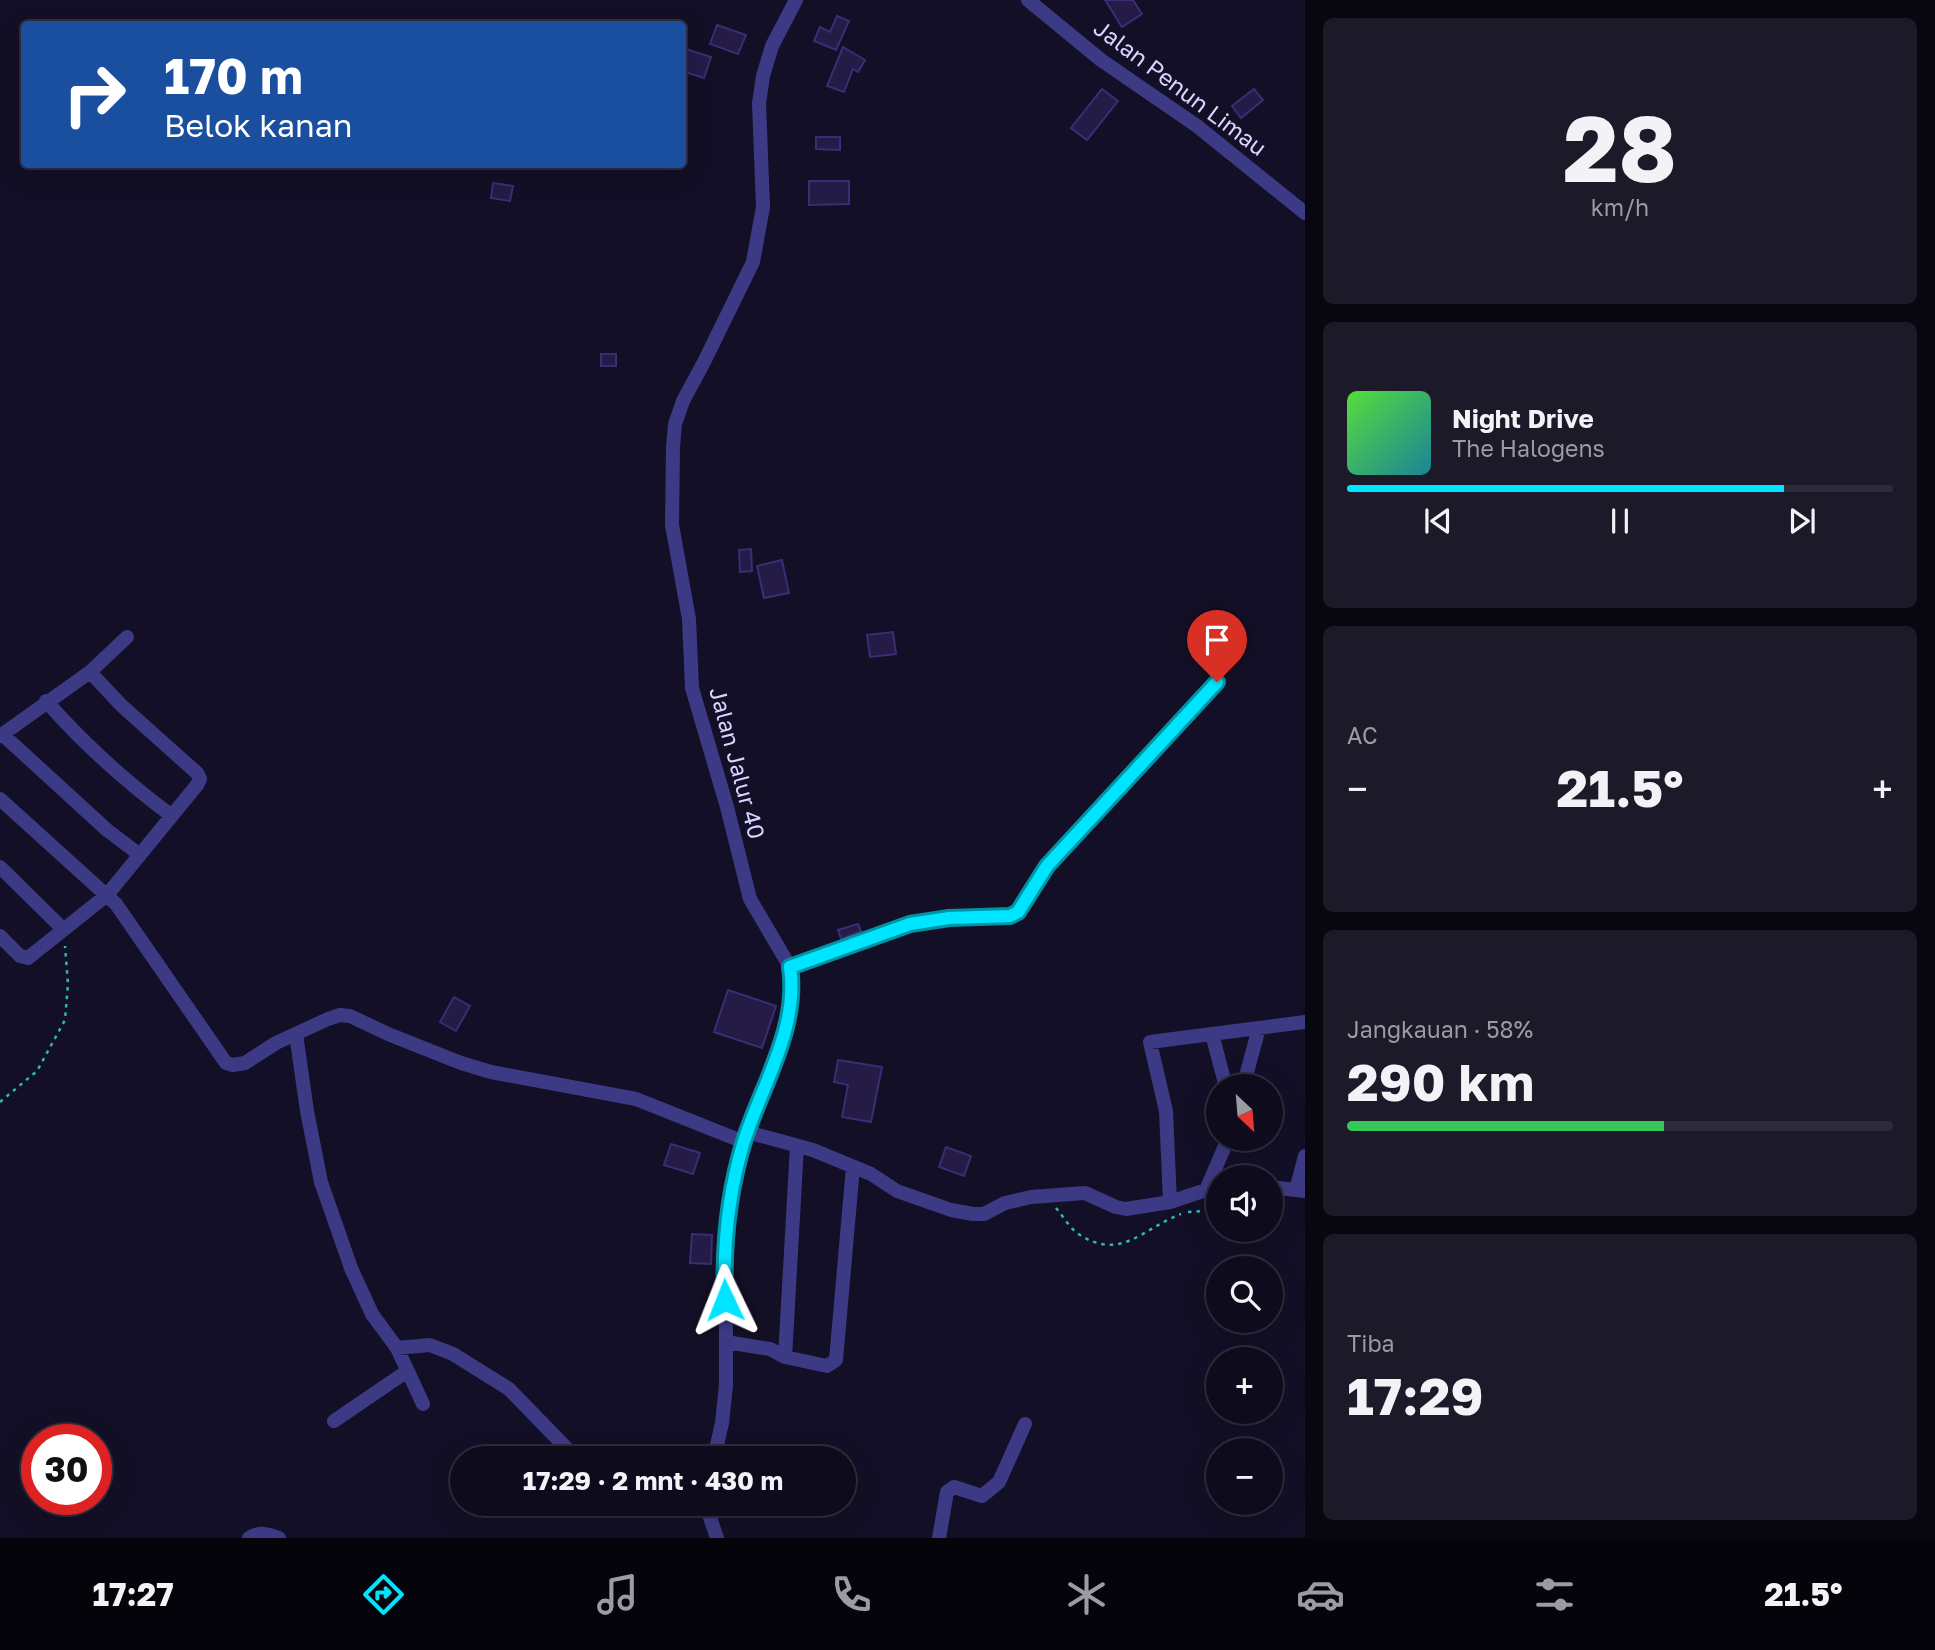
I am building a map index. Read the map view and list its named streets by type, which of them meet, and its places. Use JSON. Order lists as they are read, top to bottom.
{
  "streets": {
    "street": ["Jalan Penun Limau", "Jalan Jalur 40"]
  },
  "north": "bottom right",
  "page": {
    "tile": [
      ["28", "km/h"],
      "AC",
      ["Jangkauan · 58%", "290 km"],
      ["Tiba", "17:29"]
    ],
    "turn": ["170 m", "Belok kanan"],
    "song": ["Night Drive", "The Halogens"],
    "heat": ["−", "21.5°", "+"],
    "map_buttons": ["+", "−"],
    "limit": "30",
    "trip": "17:29 · 2 mnt · 430 m",
    "tabs": ["17:27", "21.5°"]
  }
}
